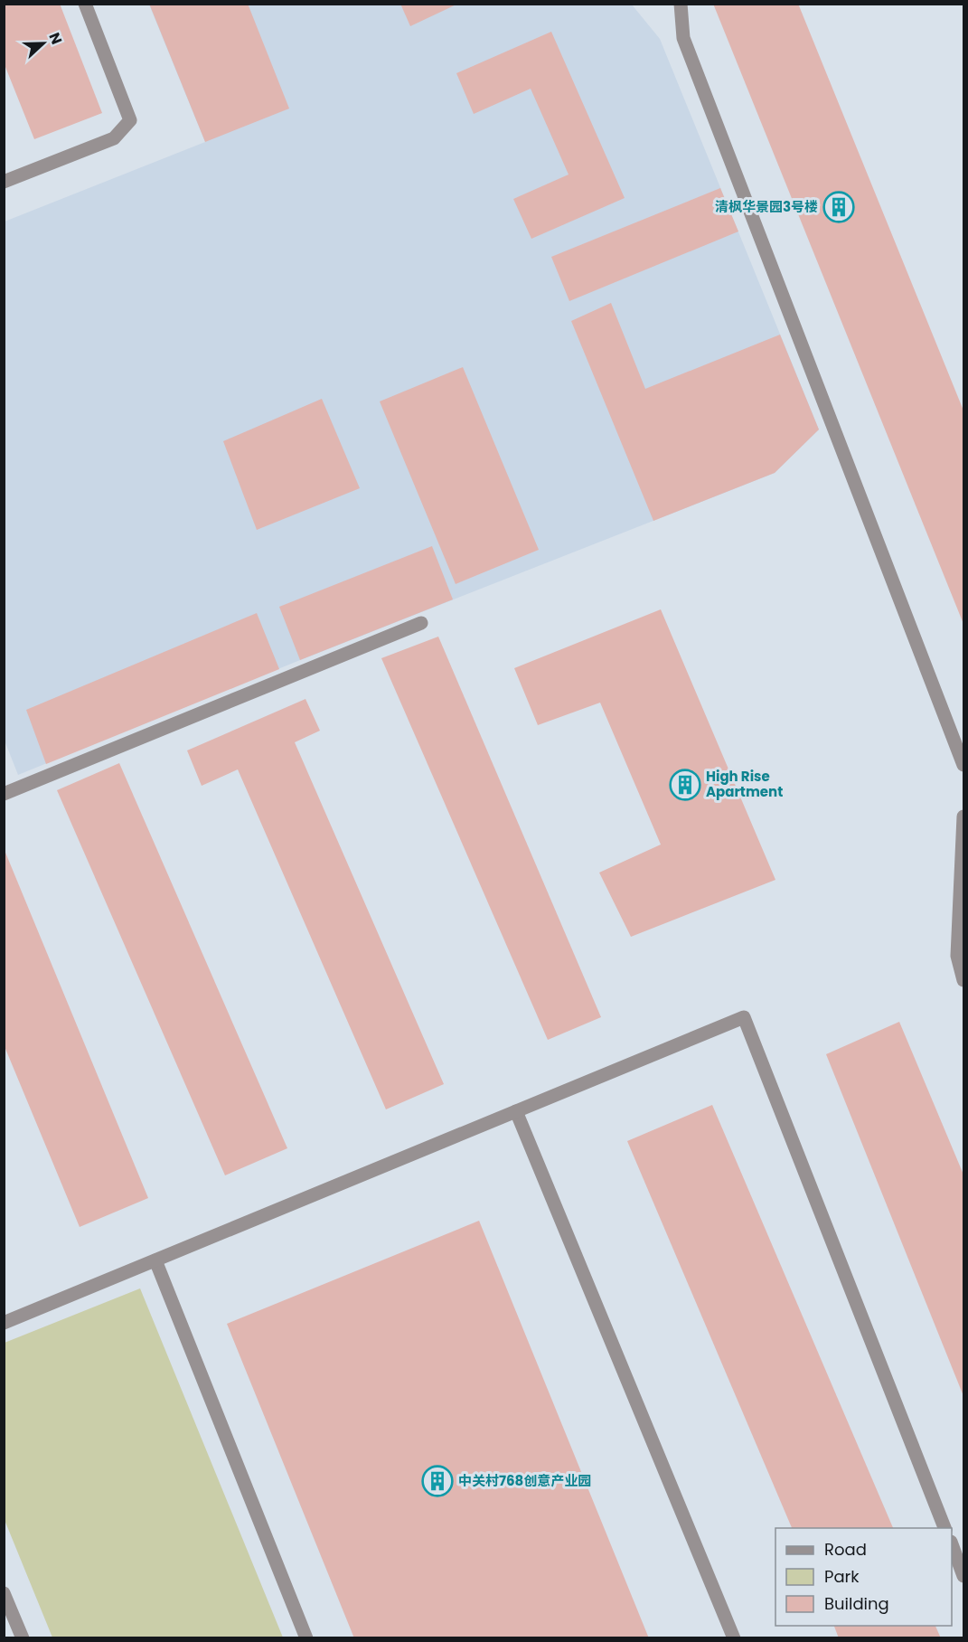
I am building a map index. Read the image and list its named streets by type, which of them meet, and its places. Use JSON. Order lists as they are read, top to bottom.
{
  "places": {
    "building": ["清枫华景园3号楼", "High Rise Apartment", "中关村768创意产业园"]
  },
  "legend": ["Road", "Park", "Building"],
  "north": "right"
}
